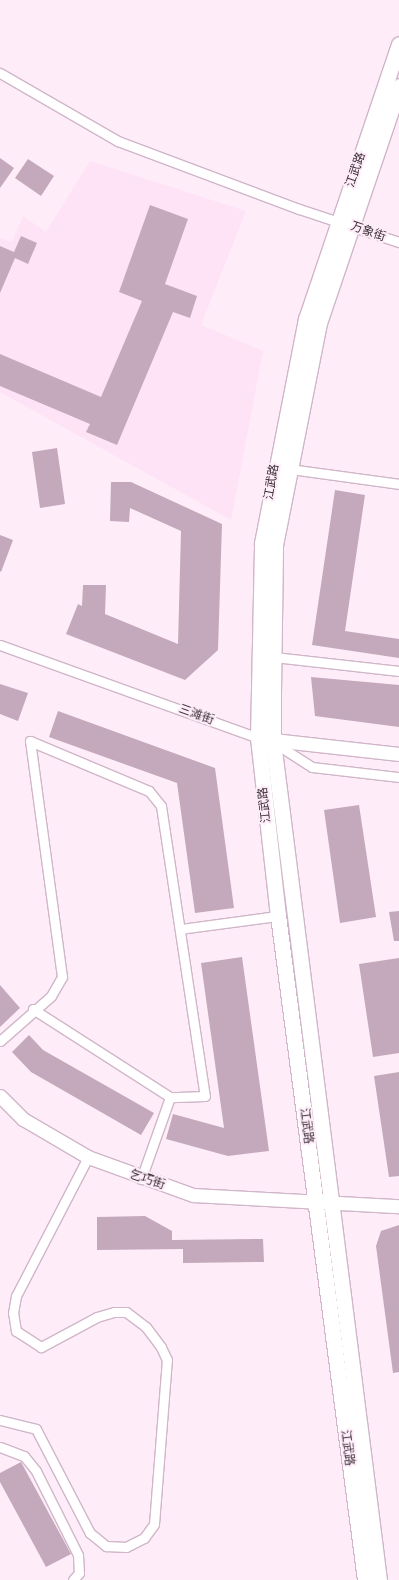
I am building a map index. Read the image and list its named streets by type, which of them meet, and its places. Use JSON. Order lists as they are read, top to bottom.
{
  "streets": {
    "main road": ["江武路"],
    "street": ["万象街", "三滩街", "乞巧街"]
  },
  "crossings": [
    ["江武路", "万象街"],
    ["江武路", "三滩街"],
    ["江武路", "乞巧街"]
  ]
}
